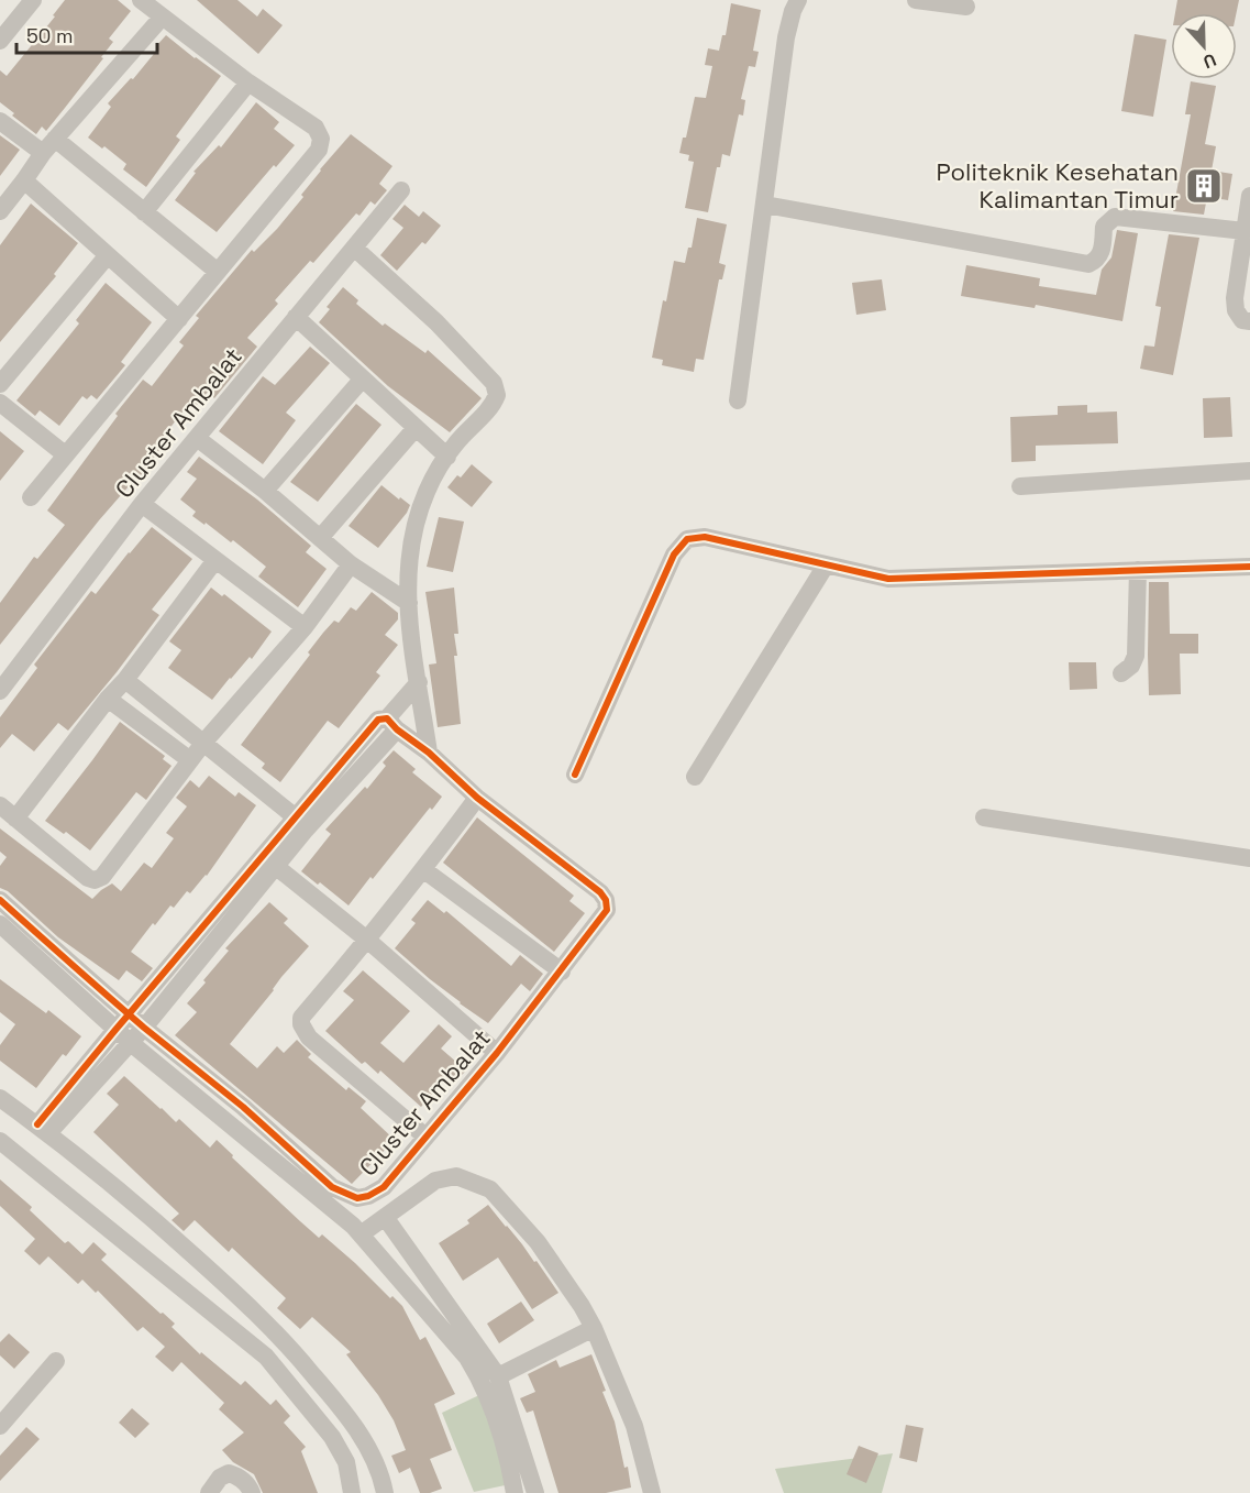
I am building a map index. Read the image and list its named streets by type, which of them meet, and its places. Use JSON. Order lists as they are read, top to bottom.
{
  "streets": {
    "street": ["Cluster Ambalat"]
  },
  "places": {
    "building": ["Politeknik Kesehatan Kalimantan Timur"]
  },
  "scale_bar": "50 m",
  "north": "bottom"
}
